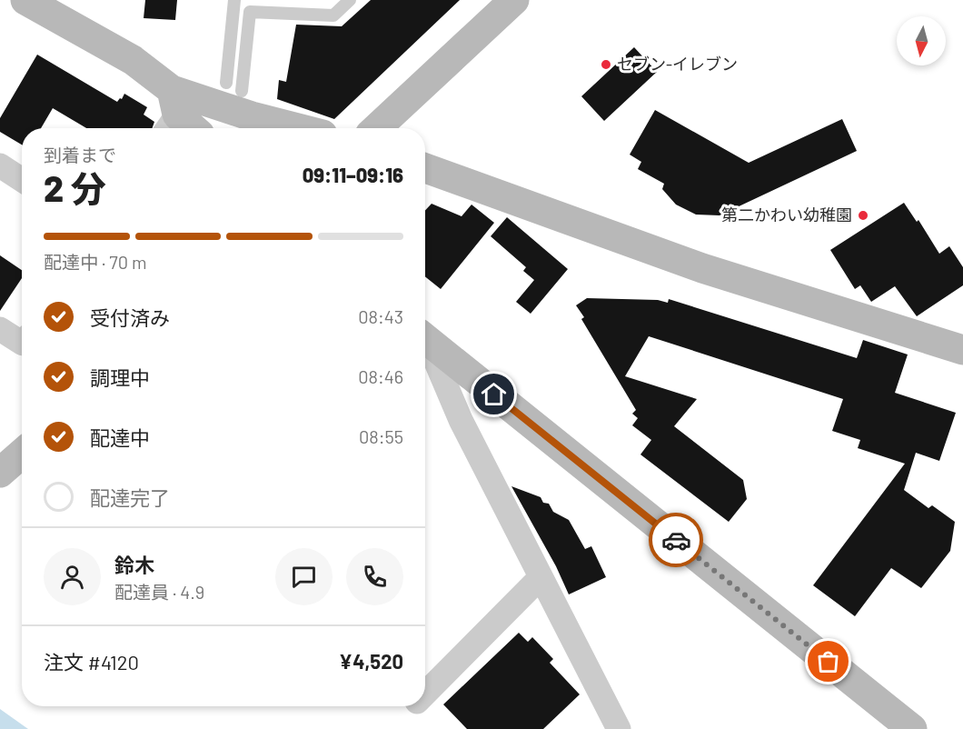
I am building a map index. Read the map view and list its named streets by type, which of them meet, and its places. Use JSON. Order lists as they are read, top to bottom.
{
  "places": ["セブン-イレブン", "第二かわい幼稚園"],
  "north": "bottom",
  "page": {
    "heading": ["2 分", "到着まで", "09:11–09:16"],
    "panel": [
      "鈴木",
      "配達員 · 4.9",
      "注文 #4120",
      "¥4,520"
    ],
    "bar": "配達中 · 70 m",
    "list": [
      ["受付済み", "08:43"],
      ["調理中", "08:46"],
      ["配達中", "08:55"],
      "配達完了"
    ]
  }
}
